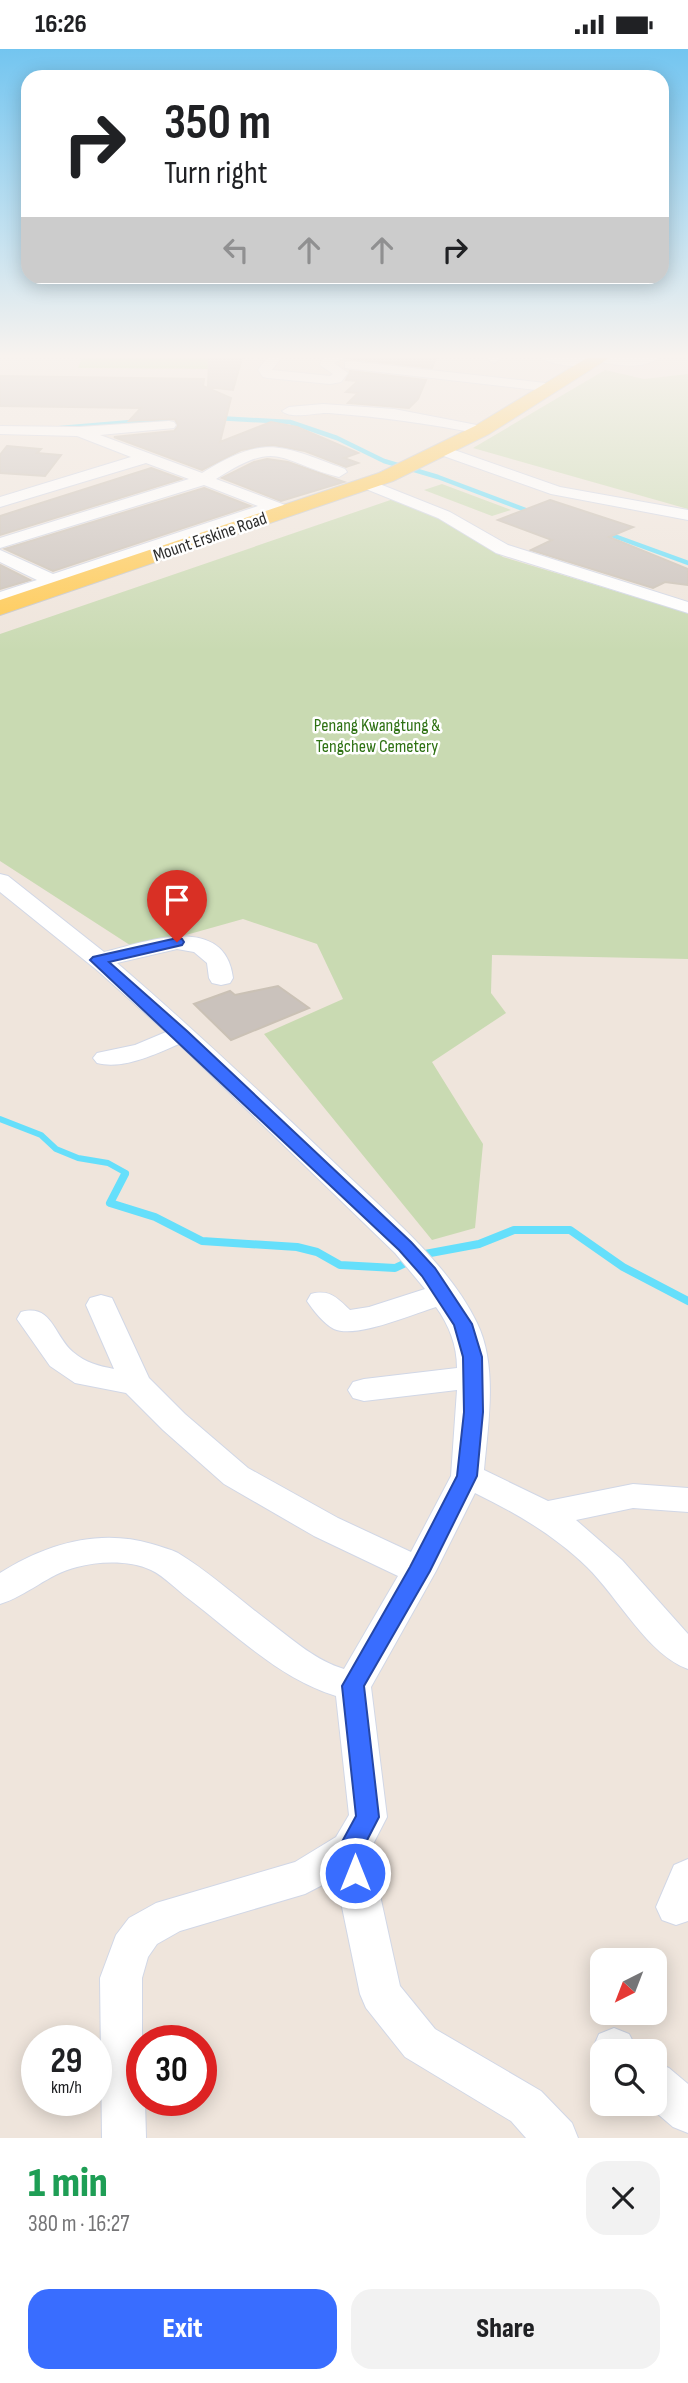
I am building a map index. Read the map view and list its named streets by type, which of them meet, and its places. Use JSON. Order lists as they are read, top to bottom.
{
  "streets": {
    "main road": ["Mount Erskine Road"]
  },
  "parks": ["Penang Kwangtung & Tengchew Cemetery"],
  "north": "bottom left",
  "page": {
    "status": "16:26",
    "turn": ["350 m", "Turn right"],
    "speed": "29 km/h",
    "limit": "30",
    "heading": ["1 min", "380 m · 16:27"],
    "buttons": ["Exit", "Share"]
  }
}
